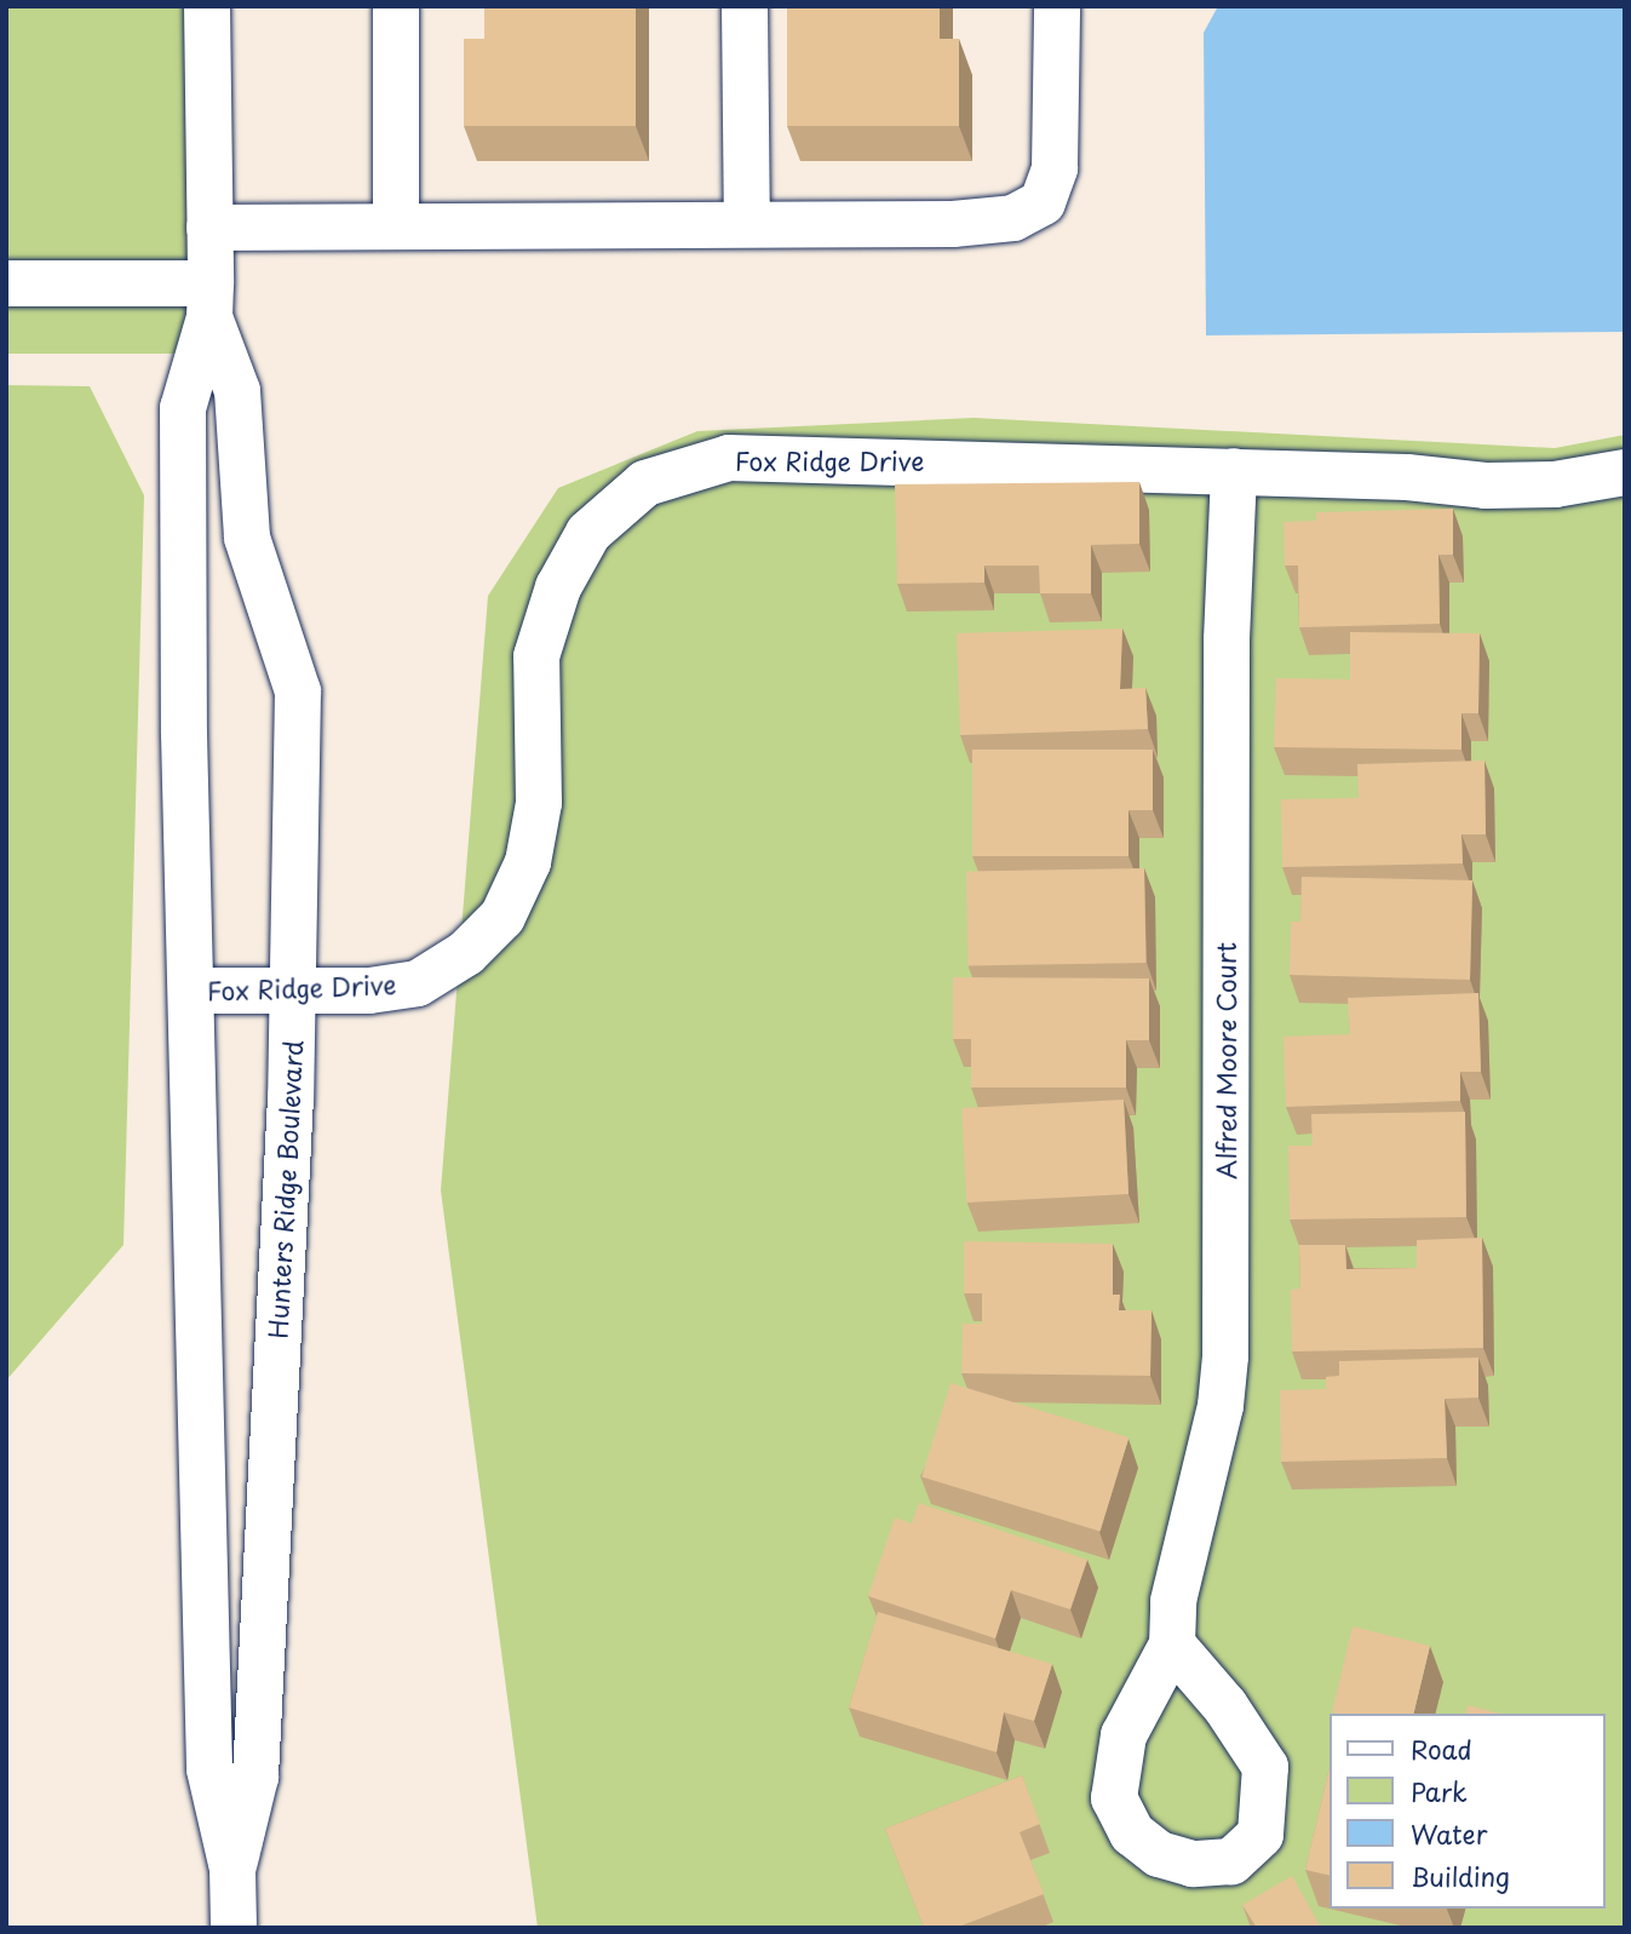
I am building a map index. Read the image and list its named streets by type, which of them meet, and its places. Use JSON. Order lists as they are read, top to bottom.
{
  "streets": {
    "street": ["Fox Ridge Drive", "Alfred Moore Court", "Hunters Ridge Boulevard"]
  },
  "crossings": [
    ["Fox Ridge Drive", "Alfred Moore Court"],
    ["Fox Ridge Drive", "Hunters Ridge Boulevard"]
  ],
  "legend": [
    "Road",
    "Park",
    "Water",
    "Building"
  ]
}
